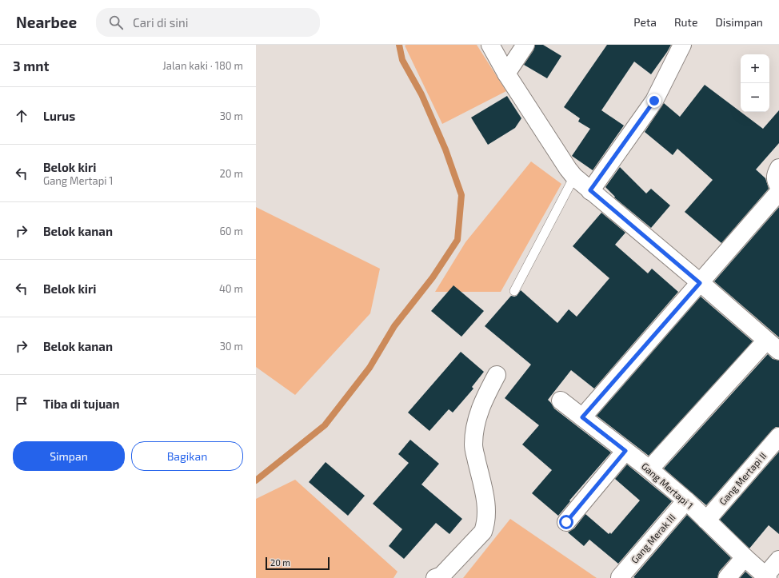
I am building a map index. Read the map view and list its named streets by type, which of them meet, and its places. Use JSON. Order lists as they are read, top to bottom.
{
  "streets": {
    "street": ["Gang Mertapi II", "Gang Mertapi 1", "Gang Merak III"]
  },
  "crossings": [
    ["Gang Mertapi II", "Gang Mertapi 1"],
    ["Gang Mertapi 1", "Gang Merak III"]
  ],
  "scale_bar": "20 m",
  "page": {
    "header": "Nearbee",
    "search": "Cari di sini",
    "nav": ["Peta", "Rute", "Disimpan"],
    "heading": ["3 mnt", "Jalan kaki · 180 m"],
    "map_buttons": ["+", "−"],
    "list": [
      ["Lurus", "30 m"],
      ["Belok kiri", "Gang Mertapi 1", "20 m"],
      ["Belok kanan", "60 m"],
      ["Belok kiri", "40 m"],
      ["Belok kanan", "30 m"],
      "Tiba di tujuan"
    ],
    "buttons": ["Simpan", "Bagikan"],
    "scale": "20 m"
  }
}
